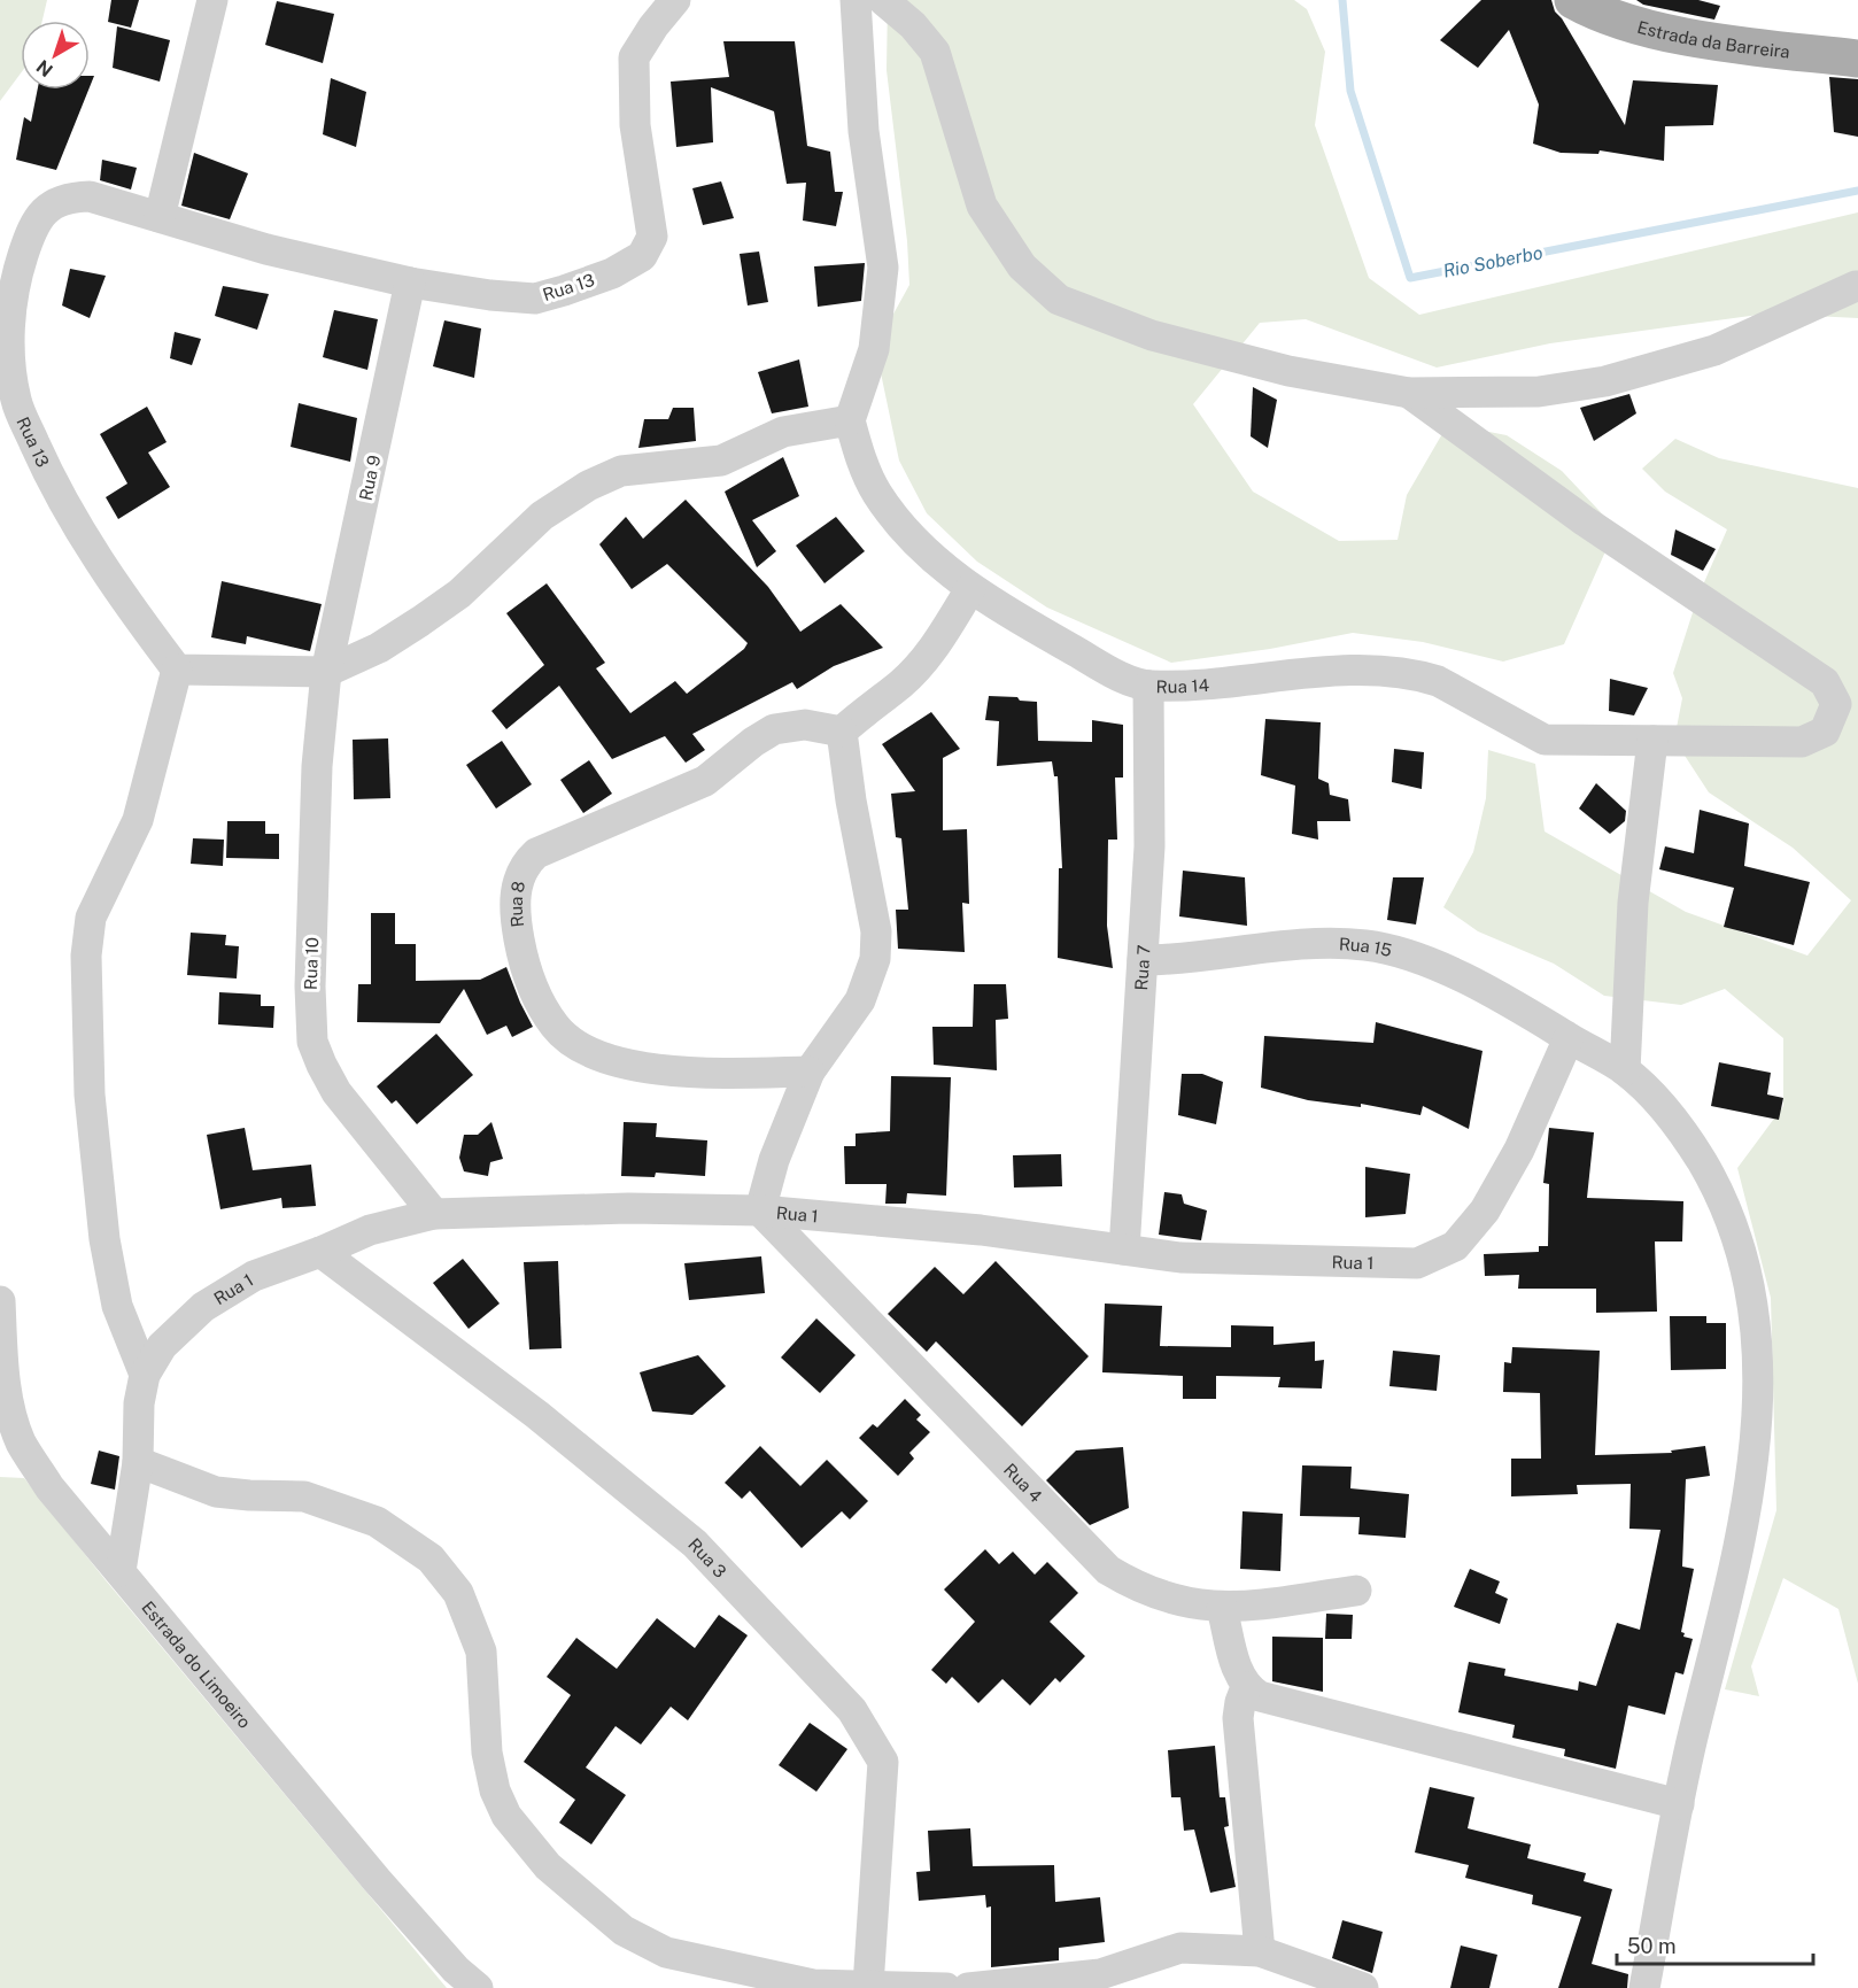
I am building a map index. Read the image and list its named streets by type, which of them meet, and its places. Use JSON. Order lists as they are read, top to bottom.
{
  "streets": {
    "main road": ["Estrada da Barreira"],
    "street": [
      "Rua 13",
      "Rua 9",
      "Rua 14",
      "Rua 8",
      "Rua 15",
      "Rua 10",
      "Rua 7",
      "Rua 1",
      "Rua 4",
      "Rua 3",
      "Estrada do Limoeiro"
    ]
  },
  "crossings": [
    ["Rua 13", "Rua 9"],
    ["Rua 9", "Rua 10"],
    ["Rua 14", "Rua 7"],
    ["Rua 15", "Rua 7"],
    ["Rua 15", "Rua 1"],
    ["Rua 10", "Rua 1"],
    ["Rua 7", "Rua 1"],
    ["Rua 1", "Rua 4"],
    ["Rua 1", "Rua 3"],
    ["Rua 1", "Estrada do Limoeiro"]
  ],
  "water": ["Rio Soberbo"],
  "scale_bar": "50 m",
  "north": "bottom left"
}
